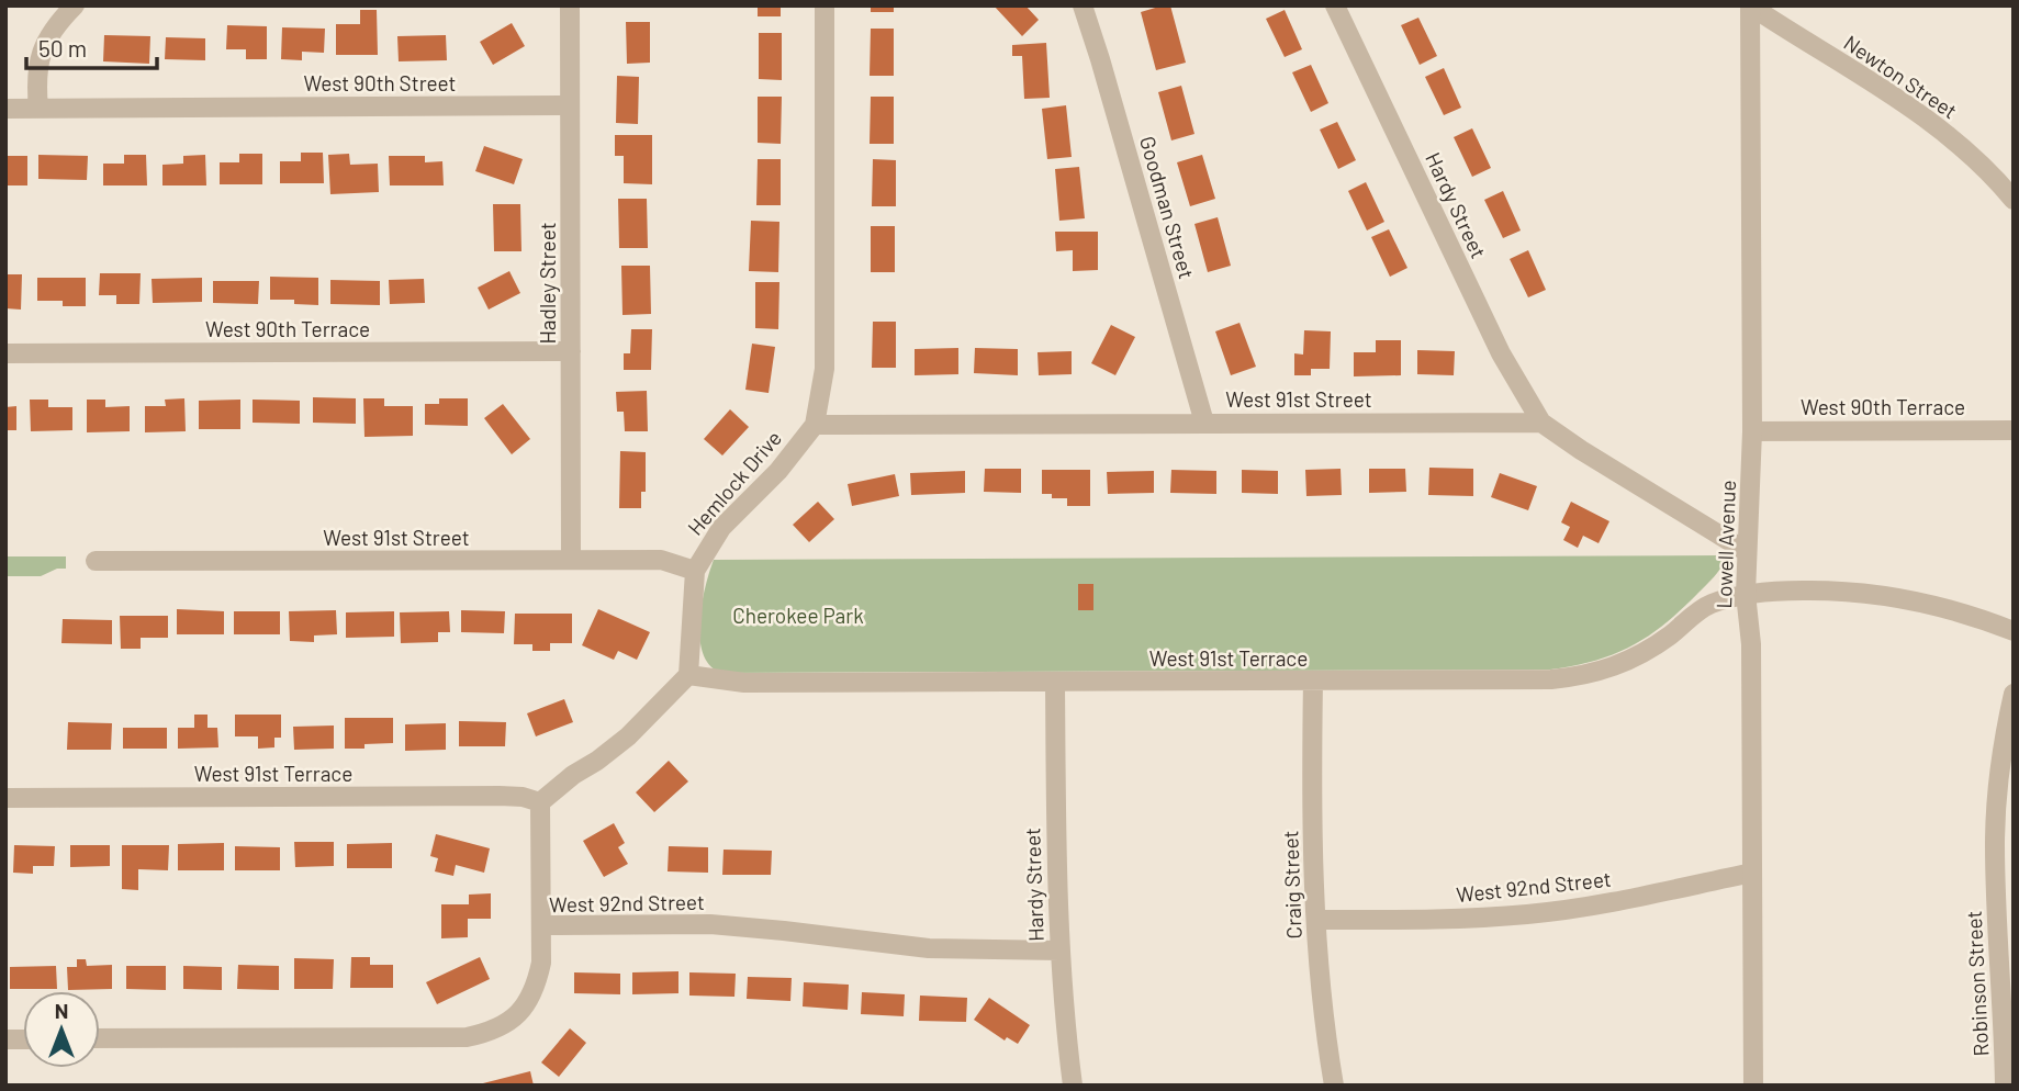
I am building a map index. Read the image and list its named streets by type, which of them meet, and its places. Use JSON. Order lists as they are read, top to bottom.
{
  "streets": {
    "street": [
      "Newton Street",
      "West 90th Street",
      "Hardy Street",
      "Goodman Street",
      "Hadley Street",
      "West 90th Terrace",
      "West 91st Street",
      "Hemlock Drive",
      "Lowell Avenue",
      "West 91st Terrace",
      "Craig Street",
      "West 92nd Street",
      "Robinson Street"
    ]
  },
  "crossings": [
    ["Newton Street", "Lowell Avenue"],
    ["West 90th Street", "Hadley Street"],
    ["Hardy Street", "West 91st Street"],
    ["Hardy Street", "West 91st Terrace"],
    ["Hardy Street", "West 92nd Street"],
    ["Goodman Street", "West 91st Street"],
    ["Hadley Street", "West 90th Terrace"],
    ["Hadley Street", "West 91st Street"],
    ["West 90th Terrace", "Lowell Avenue"],
    ["West 91st Street", "Hemlock Drive"],
    ["Hemlock Drive", "West 91st Terrace"],
    ["Lowell Avenue", "West 91st Terrace"],
    ["Lowell Avenue", "West 92nd Street"],
    ["West 91st Terrace", "Craig Street"],
    ["Craig Street", "West 92nd Street"]
  ],
  "parks": ["Cherokee Park"],
  "scale_bar": "50 m",
  "north": "top"
}
